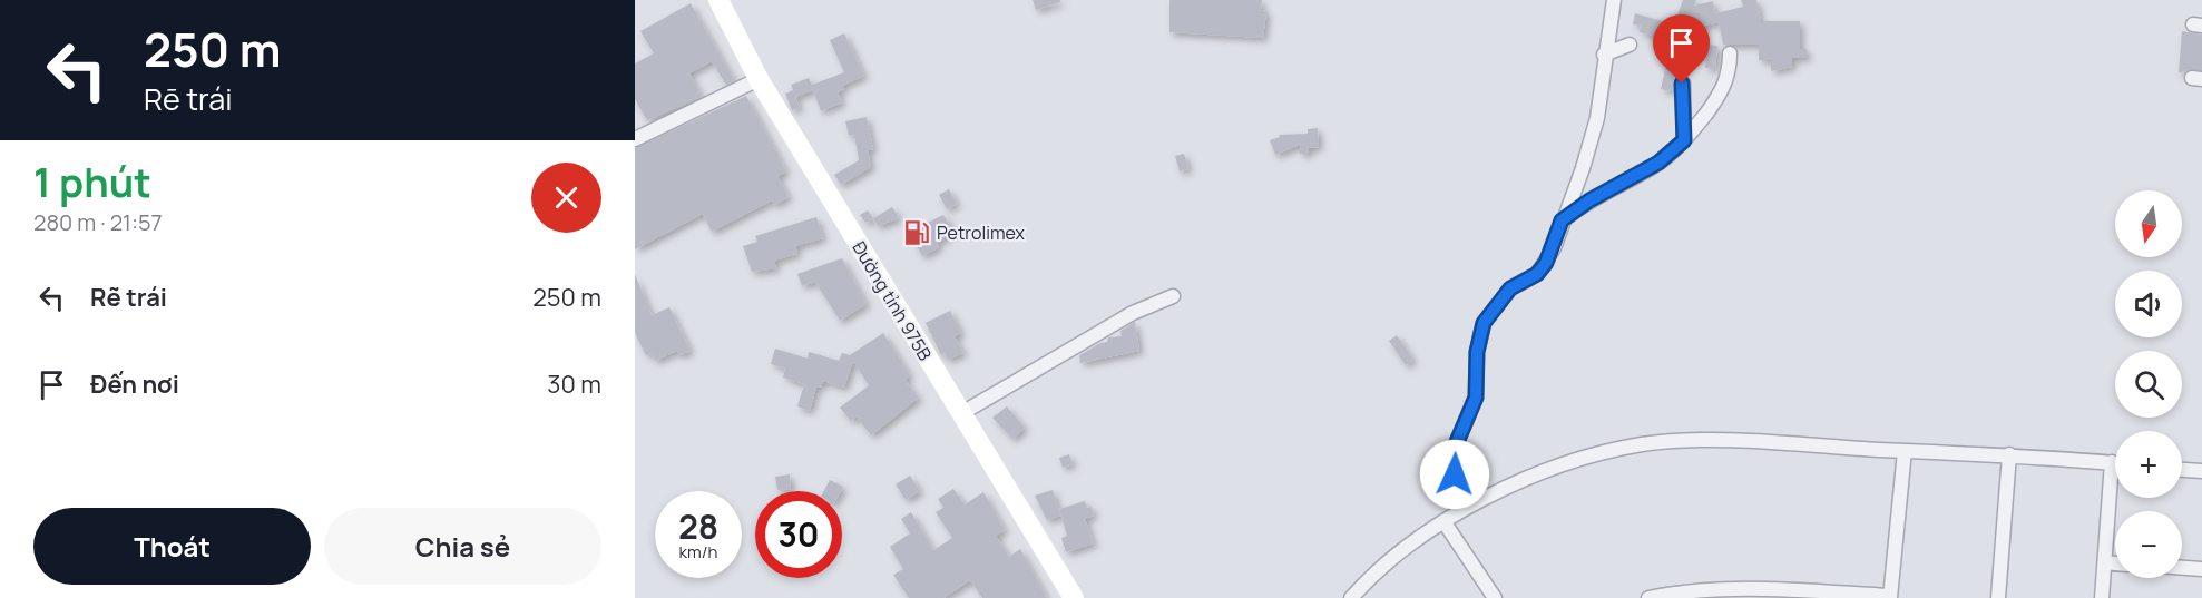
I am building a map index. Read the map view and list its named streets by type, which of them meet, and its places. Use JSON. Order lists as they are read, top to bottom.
{
  "streets": {
    "main road": ["Đường tỉnh 975B"]
  },
  "places": {
    "fuel station": ["Petrolimex"]
  },
  "north": "bottom",
  "page": {
    "turn": ["250 m", "Rẽ trái"],
    "heading": ["1 phút", "280 m · 21:57"],
    "map_buttons": ["+", "−"],
    "list": [
      {
        "name": "Rẽ trái",
        "value": "250 m"
      },
      {
        "name": "Đến nơi",
        "value": "30 m"
      }
    ],
    "speed": "28 km/h",
    "limit": "30",
    "buttons": ["Thoát", "Chia sẻ"]
  }
}
